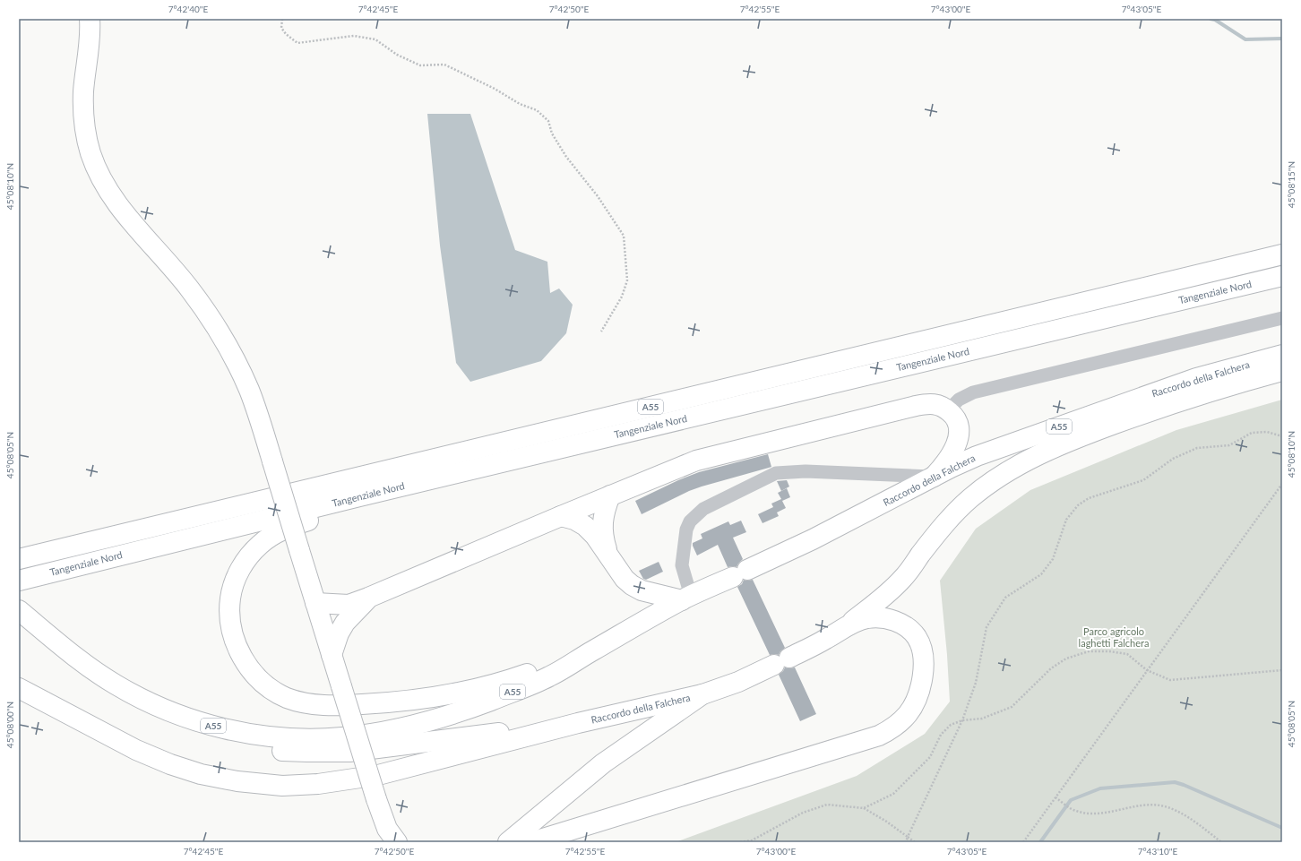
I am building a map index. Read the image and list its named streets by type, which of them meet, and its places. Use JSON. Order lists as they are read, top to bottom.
{
  "streets": {
    "highway": ["Tangenziale Nord", "Raccordo della Falchera", "A55"]
  },
  "crossings": [
    ["Raccordo della Falchera", "A55"]
  ],
  "parks": ["Parco agricolo laghetti Falchera"],
  "coordinates": [
    "7°42'40\"E",
    "7°42'45\"E",
    "7°42'50\"E",
    "7°42'55\"E",
    "7°43'00\"E",
    "7°43'05\"E",
    "45°08'15\"N",
    "45°08'10\"N",
    "45°08'05\"N",
    "45°08'00\"N",
    "7°43'10\"E"
  ]
}
